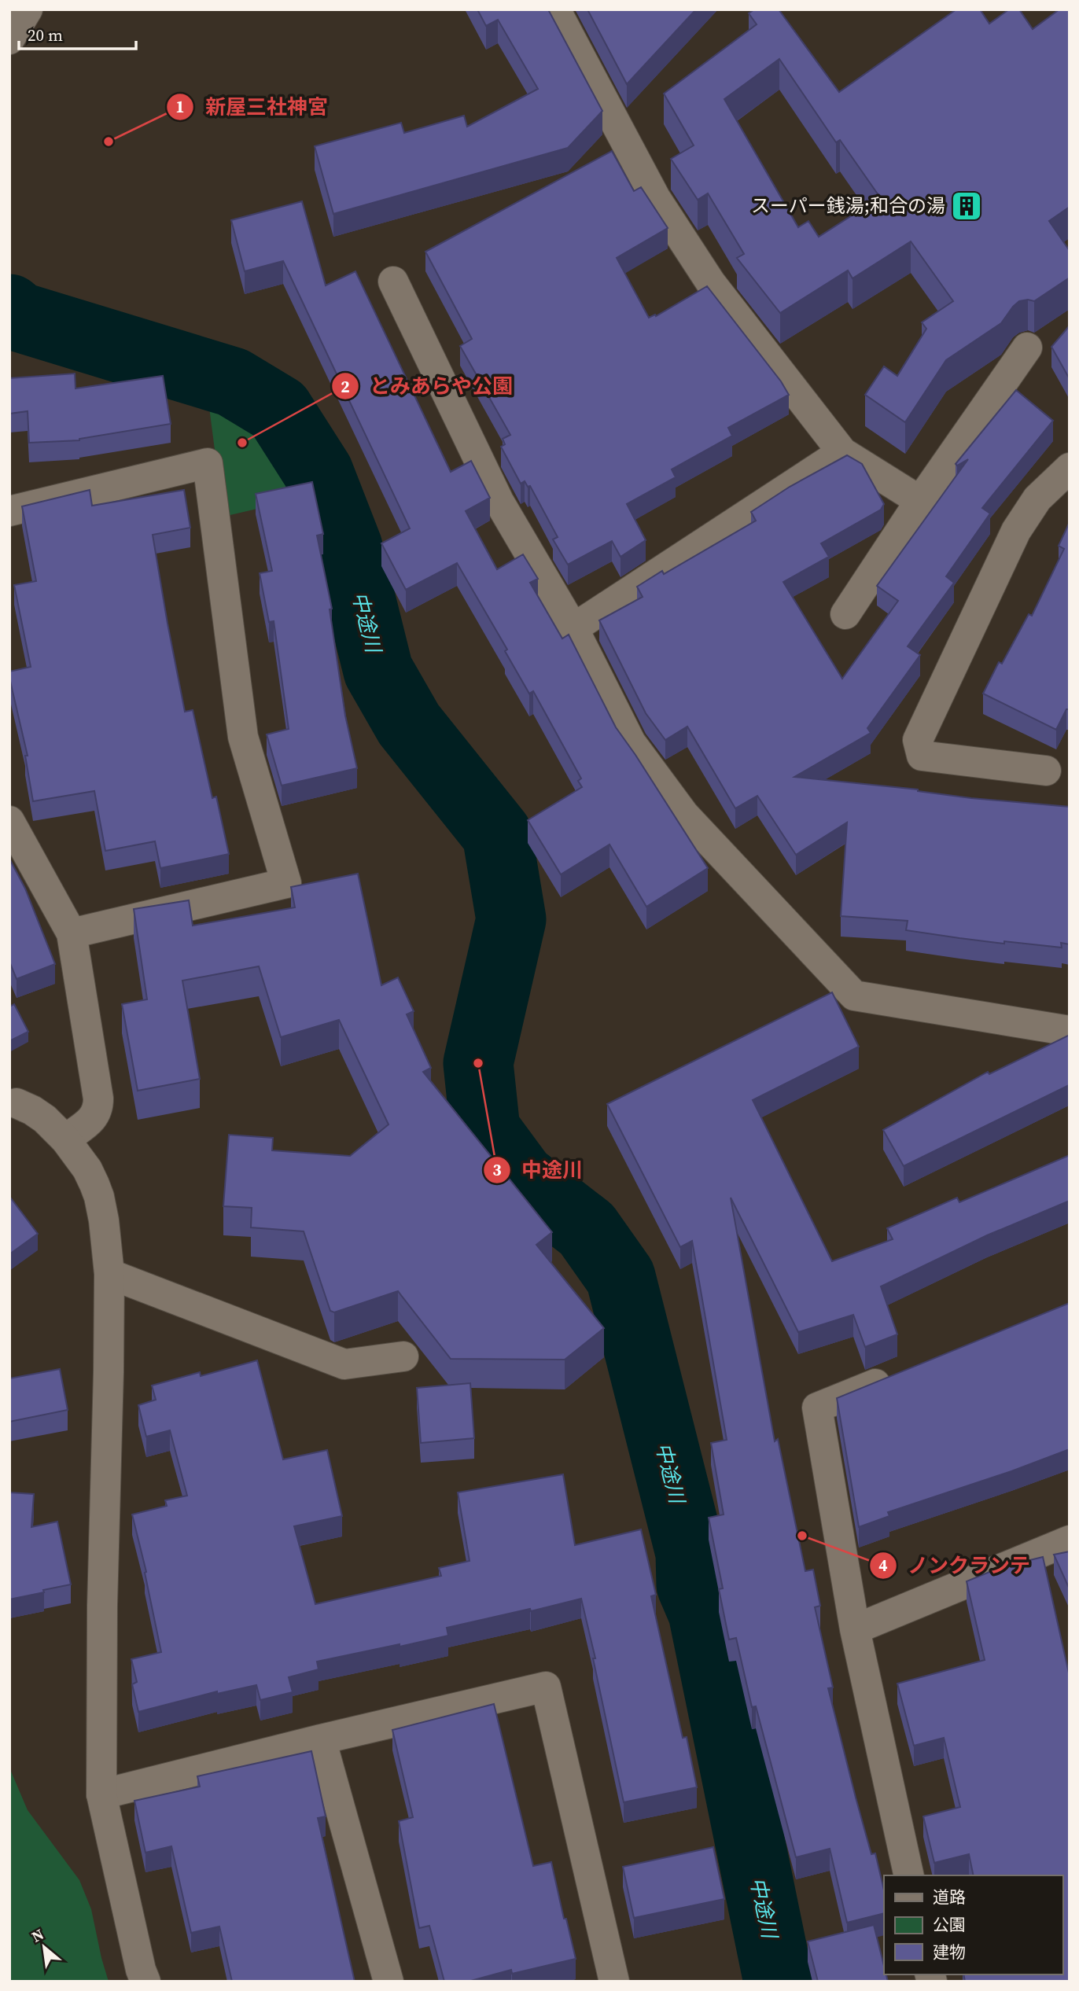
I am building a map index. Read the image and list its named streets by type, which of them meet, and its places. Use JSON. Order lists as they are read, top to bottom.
{
  "water": ["中途川"],
  "places": {
    "other": [
      "新屋三社神宮",
      "とみあらや公園",
      "中途川",
      "ノンクランテ"
    ],
    "building": ["スーパー銭湯;和合の湯"]
  },
  "legend": ["道路", "公園", "建物"],
  "scale_bar": "20 m",
  "north": "top left"
}
